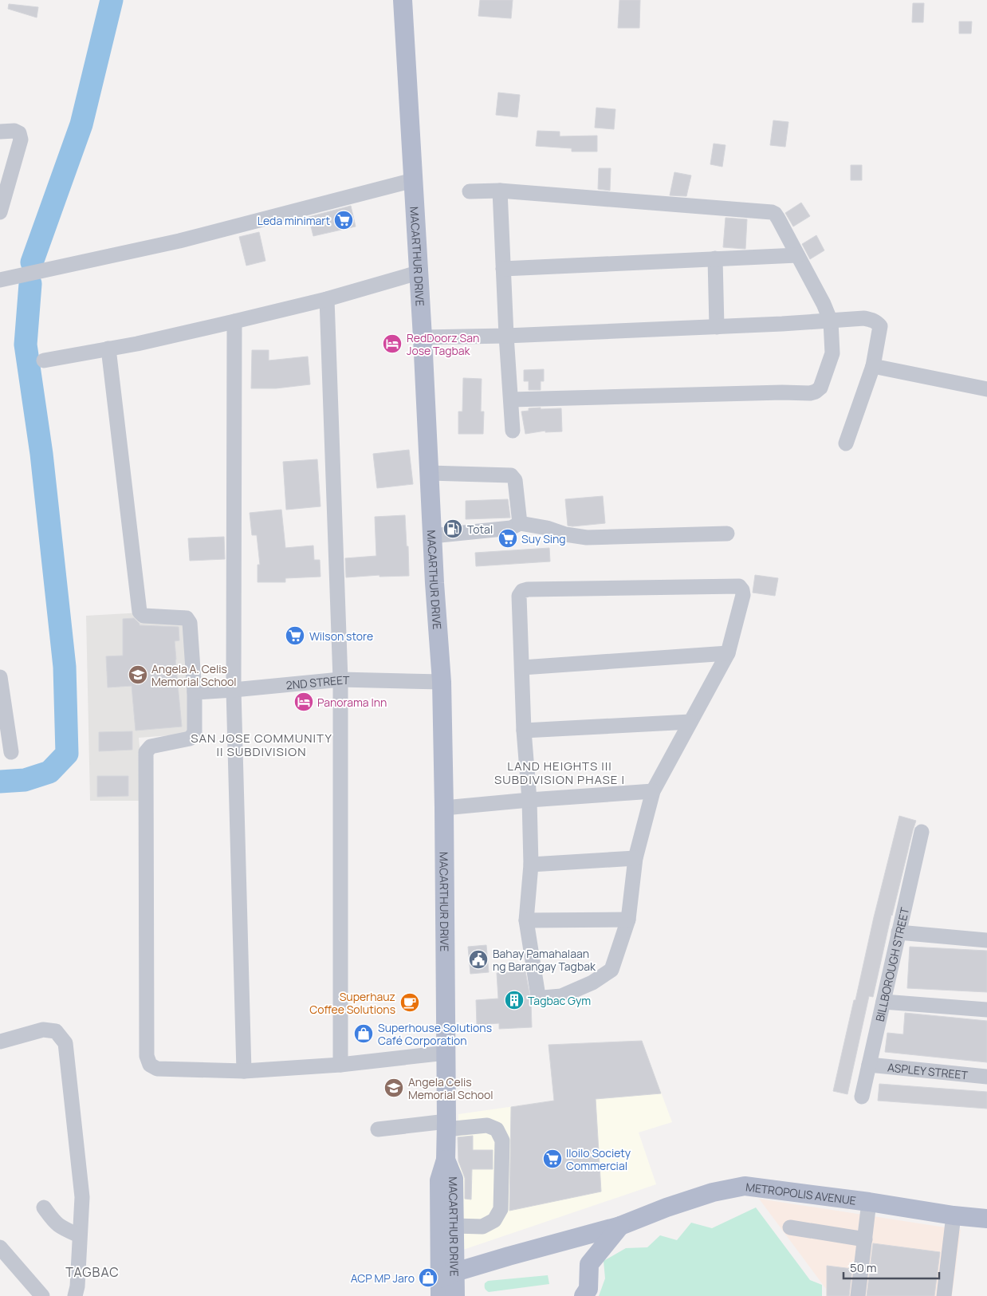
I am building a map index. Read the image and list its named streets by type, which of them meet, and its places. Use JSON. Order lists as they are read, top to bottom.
{
  "streets": {
    "main road": ["MACARTHUR DRIVE", "METROPOLIS AVENUE"],
    "street": ["2ND STREET", "BILLBOROUGH STREET", "ASPLEY STREET"]
  },
  "crossings": [
    ["MACARTHUR DRIVE", "2ND STREET"],
    ["MACARTHUR DRIVE", "METROPOLIS AVENUE"],
    ["BILLBOROUGH STREET", "ASPLEY STREET"]
  ],
  "districts": ["SAN JOSE COMMUNITY II SUBDIVISION", "LAND HEIGHTS III SUBDIVISION PHASE I", "TAGBAC"],
  "places": {
    "supermarket": [
      "Leda minimart",
      "Suy Sing",
      "Wilson store",
      "Iloilo Society Commercial"
    ],
    "hotel": ["RedDoorz San Jose Tagbak", "Panorama Inn"],
    "fuel station": ["Total"],
    "school or university": ["Angela A. Celis Memorial School", "Angela Celis Memorial School"],
    "public building": ["Bahay Pamahalaan ng Barangay Tagbak"],
    "building": ["Tagbac Gym"],
    "cafe": ["Superhauz Coffee Solutions"],
    "shop": ["Superhouse Solutions Café Corporation", "ACP MP Jaro"]
  },
  "scale_bar": "50 m"
}
